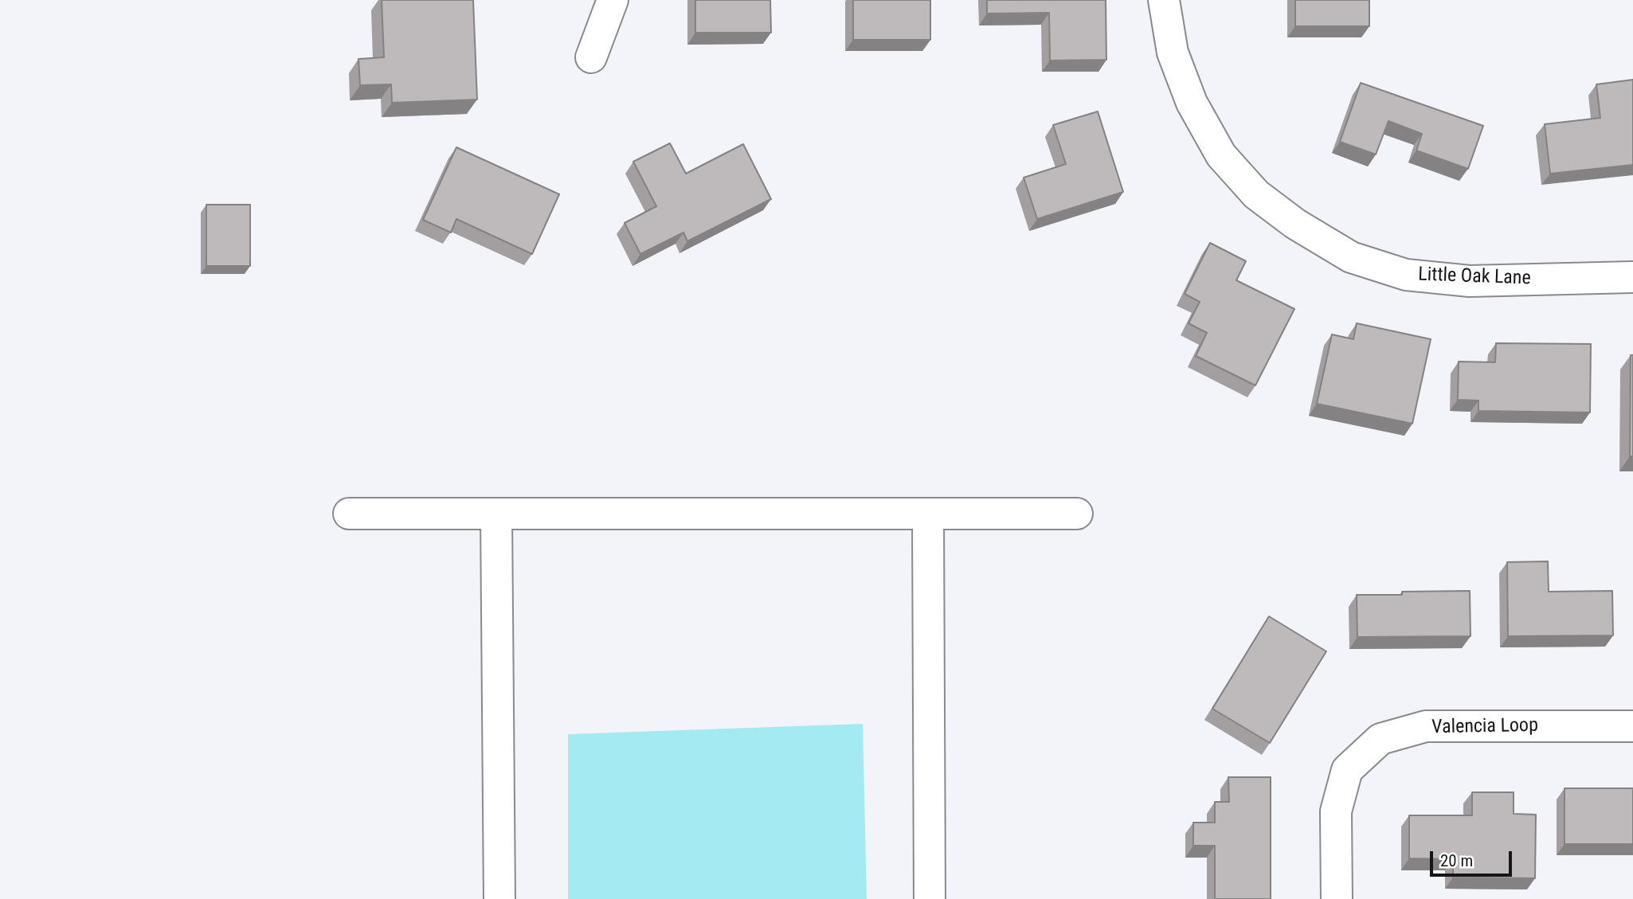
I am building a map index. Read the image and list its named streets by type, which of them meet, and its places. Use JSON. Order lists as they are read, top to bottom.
{
  "streets": {
    "street": ["Little Oak Lane", "Valencia Loop"]
  },
  "scale_bar": "20 m"
}
